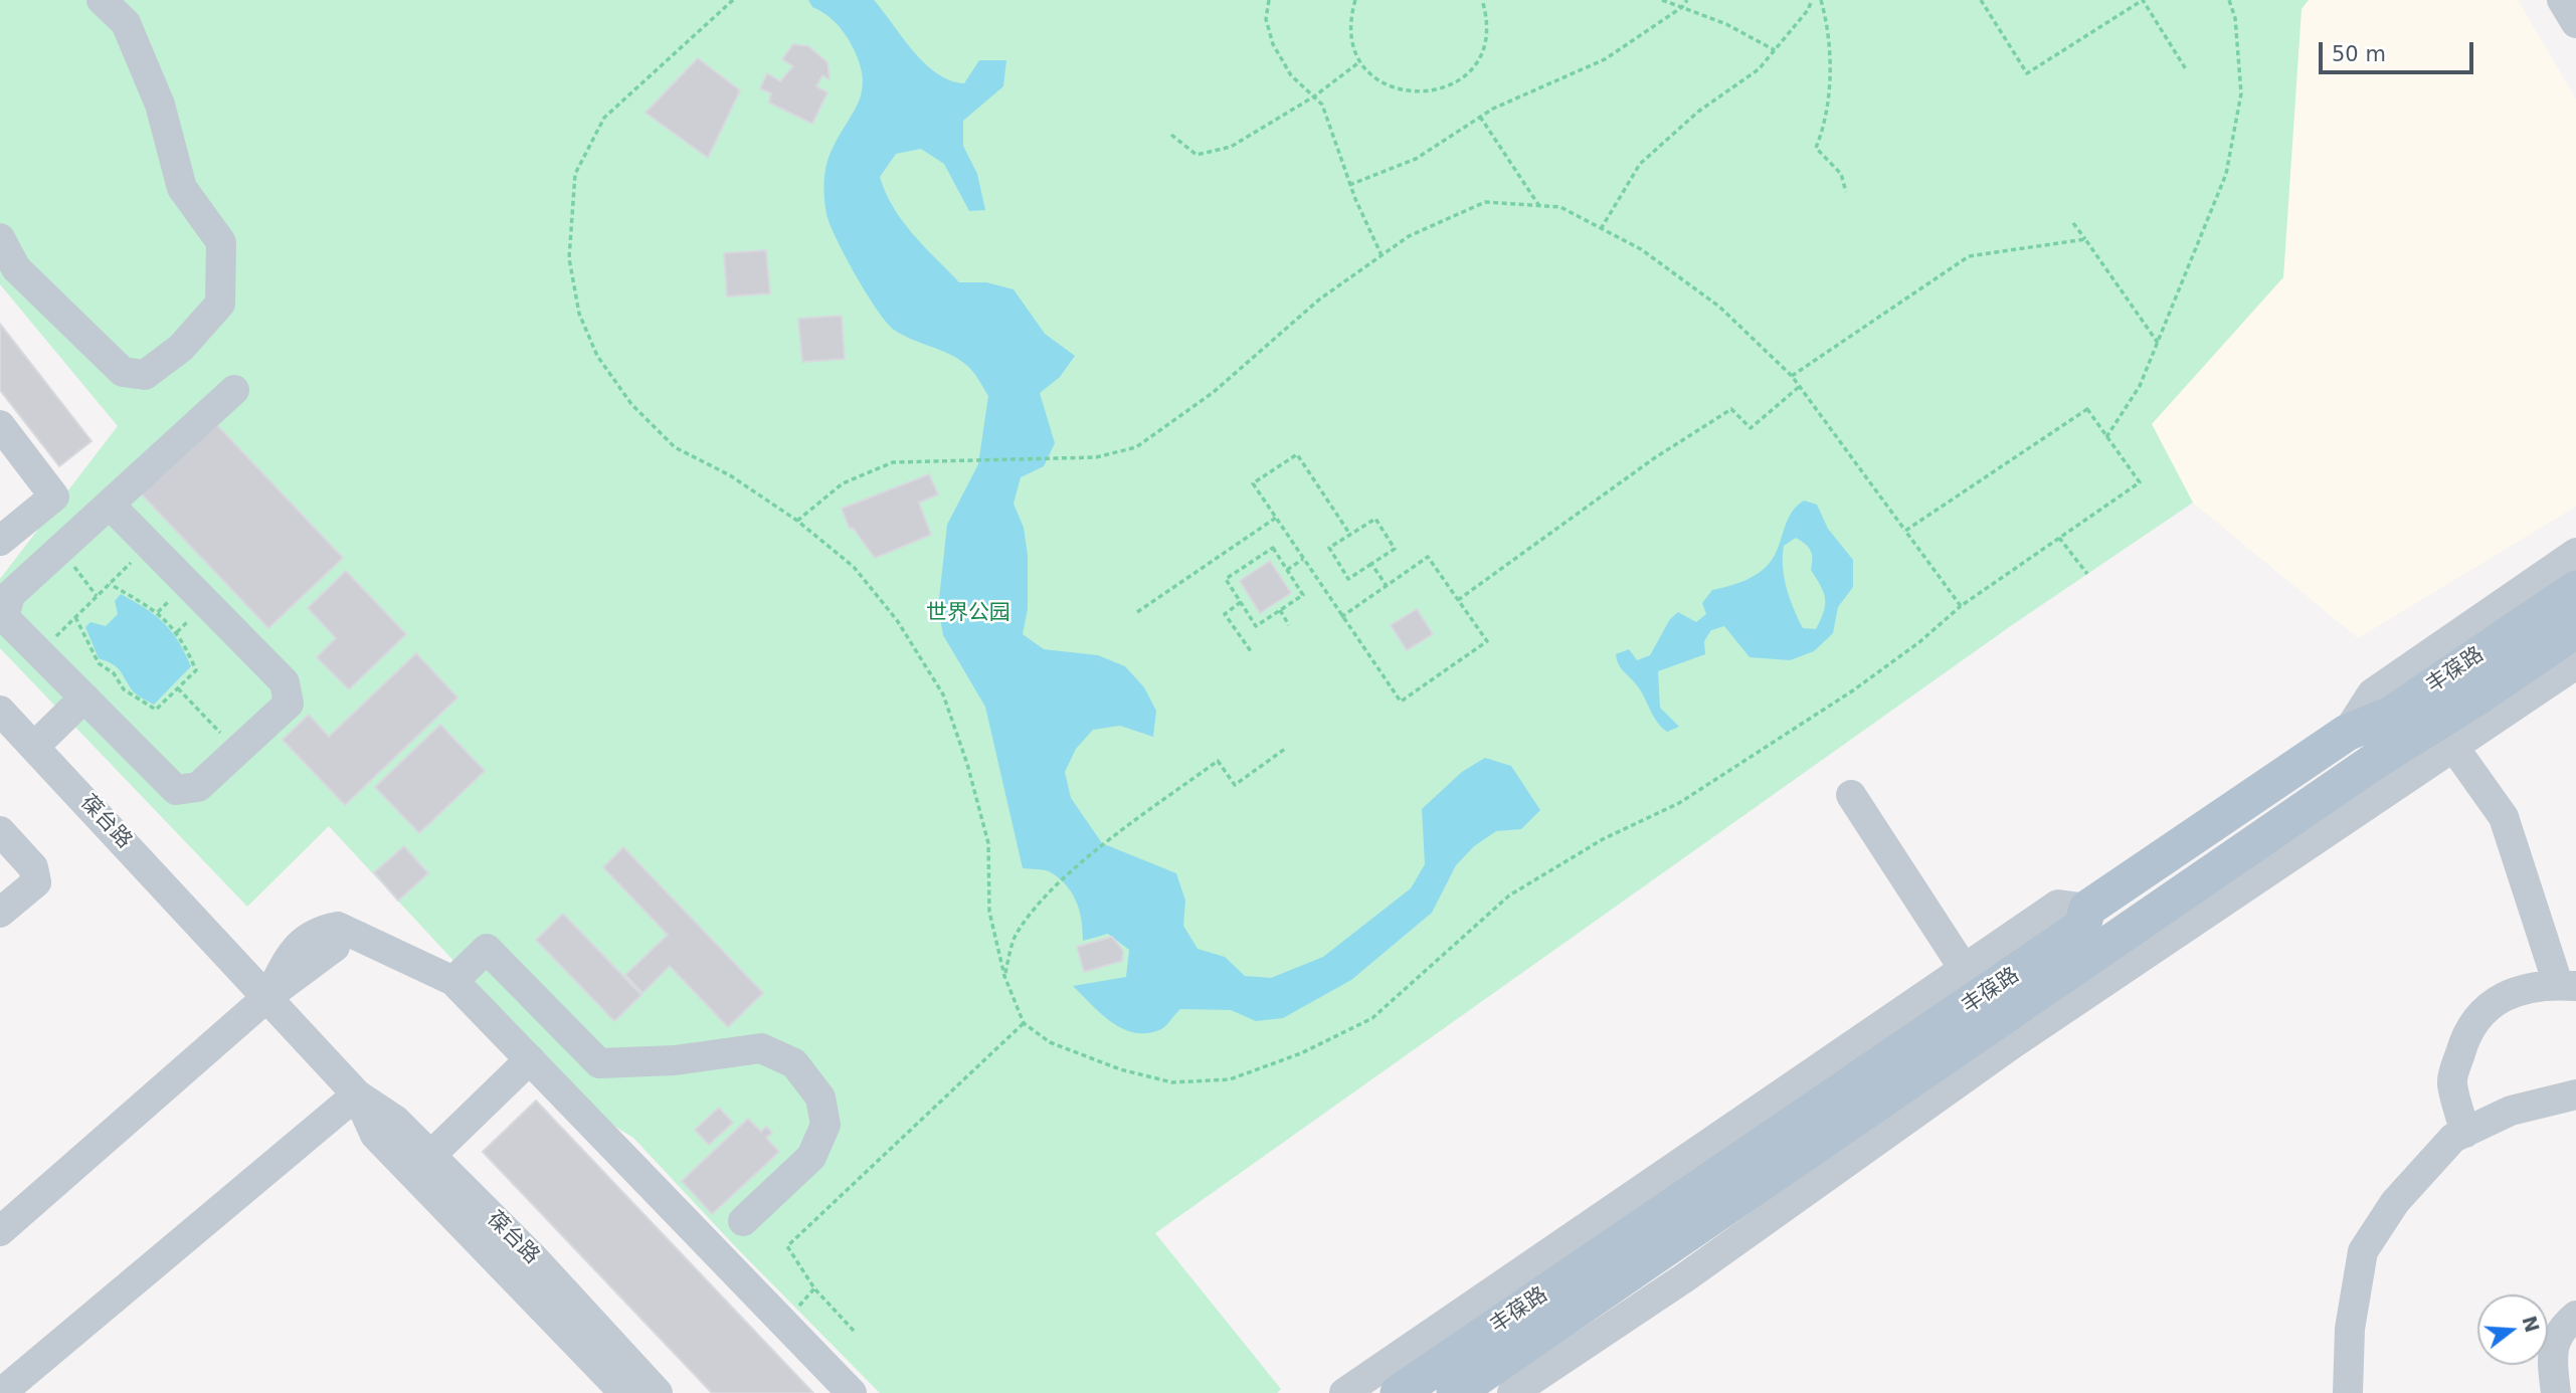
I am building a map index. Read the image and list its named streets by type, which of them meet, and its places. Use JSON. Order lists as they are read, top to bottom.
{
  "streets": {
    "main road": ["丰葆路"],
    "street": ["葆台路"]
  },
  "parks": ["世界公园"],
  "scale_bar": "50 m",
  "north": "right"
}
